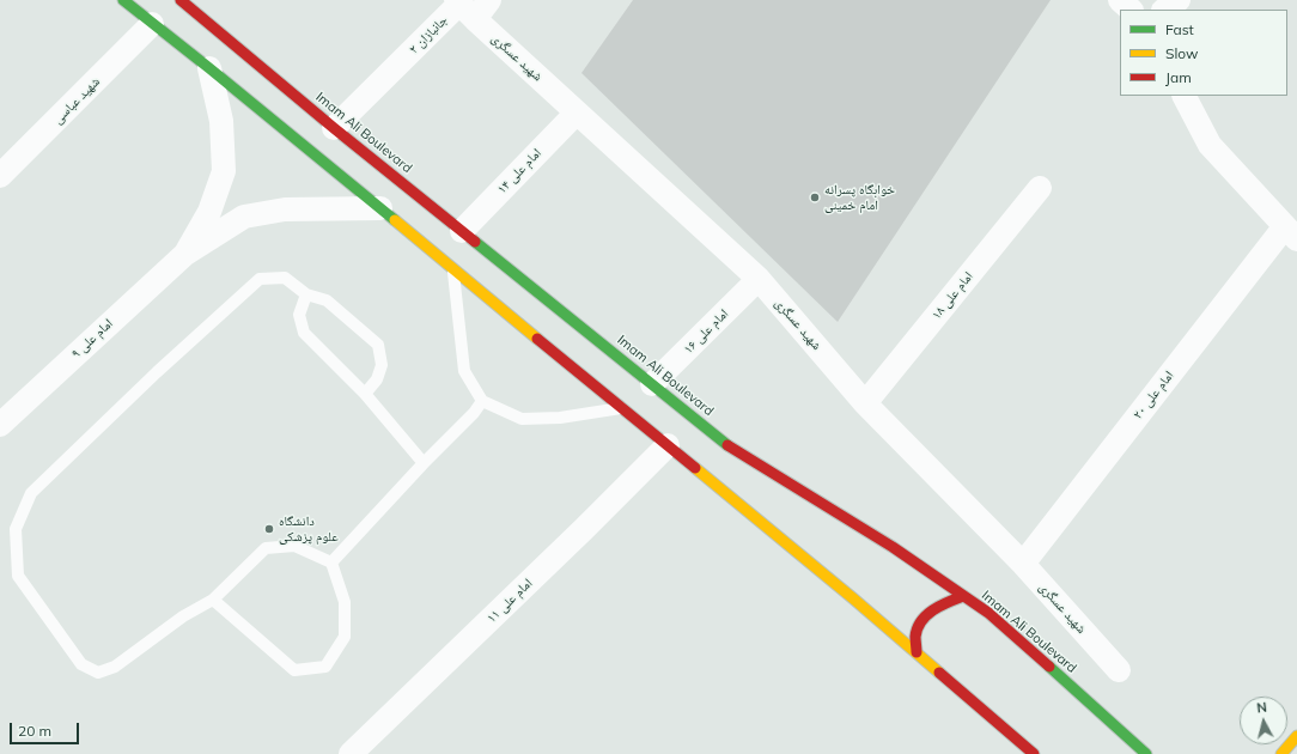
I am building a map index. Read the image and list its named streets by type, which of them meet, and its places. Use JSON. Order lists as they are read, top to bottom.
{
  "streets": {
    "main road": ["Imam Ali Boulevard"],
    "street": [
      "جانبازان ۲",
      "شهید عسگری",
      "شهید عباسی",
      "امام علی ۱۴",
      "امام علی ۱۸",
      "امام علی ۱۶",
      "امام علی ۹",
      "امام علی ۲۰",
      "امام علی ۱۱"
    ]
  },
  "crossings": [
    ["جانبازان ۲", "شهید عسگری"],
    ["جانبازان ۲", "Imam Ali Boulevard"],
    ["شهید عسگری", "امام علی ۱۴"],
    ["شهید عسگری", "امام علی ۱۸"],
    ["شهید عسگری", "امام علی ۱۶"],
    ["شهید عسگری", "امام علی ۲۰"],
    ["Imam Ali Boulevard", "امام علی ۱۴"],
    ["Imam Ali Boulevard", "امام علی ۱۶"]
  ],
  "places": ["خوابگاه پسرانه امام خمینی", "دانشگاه علوم پزشکی"],
  "legend": ["Fast", "Slow", "Jam"],
  "scale_bar": "20 m",
  "north": "top"
}
